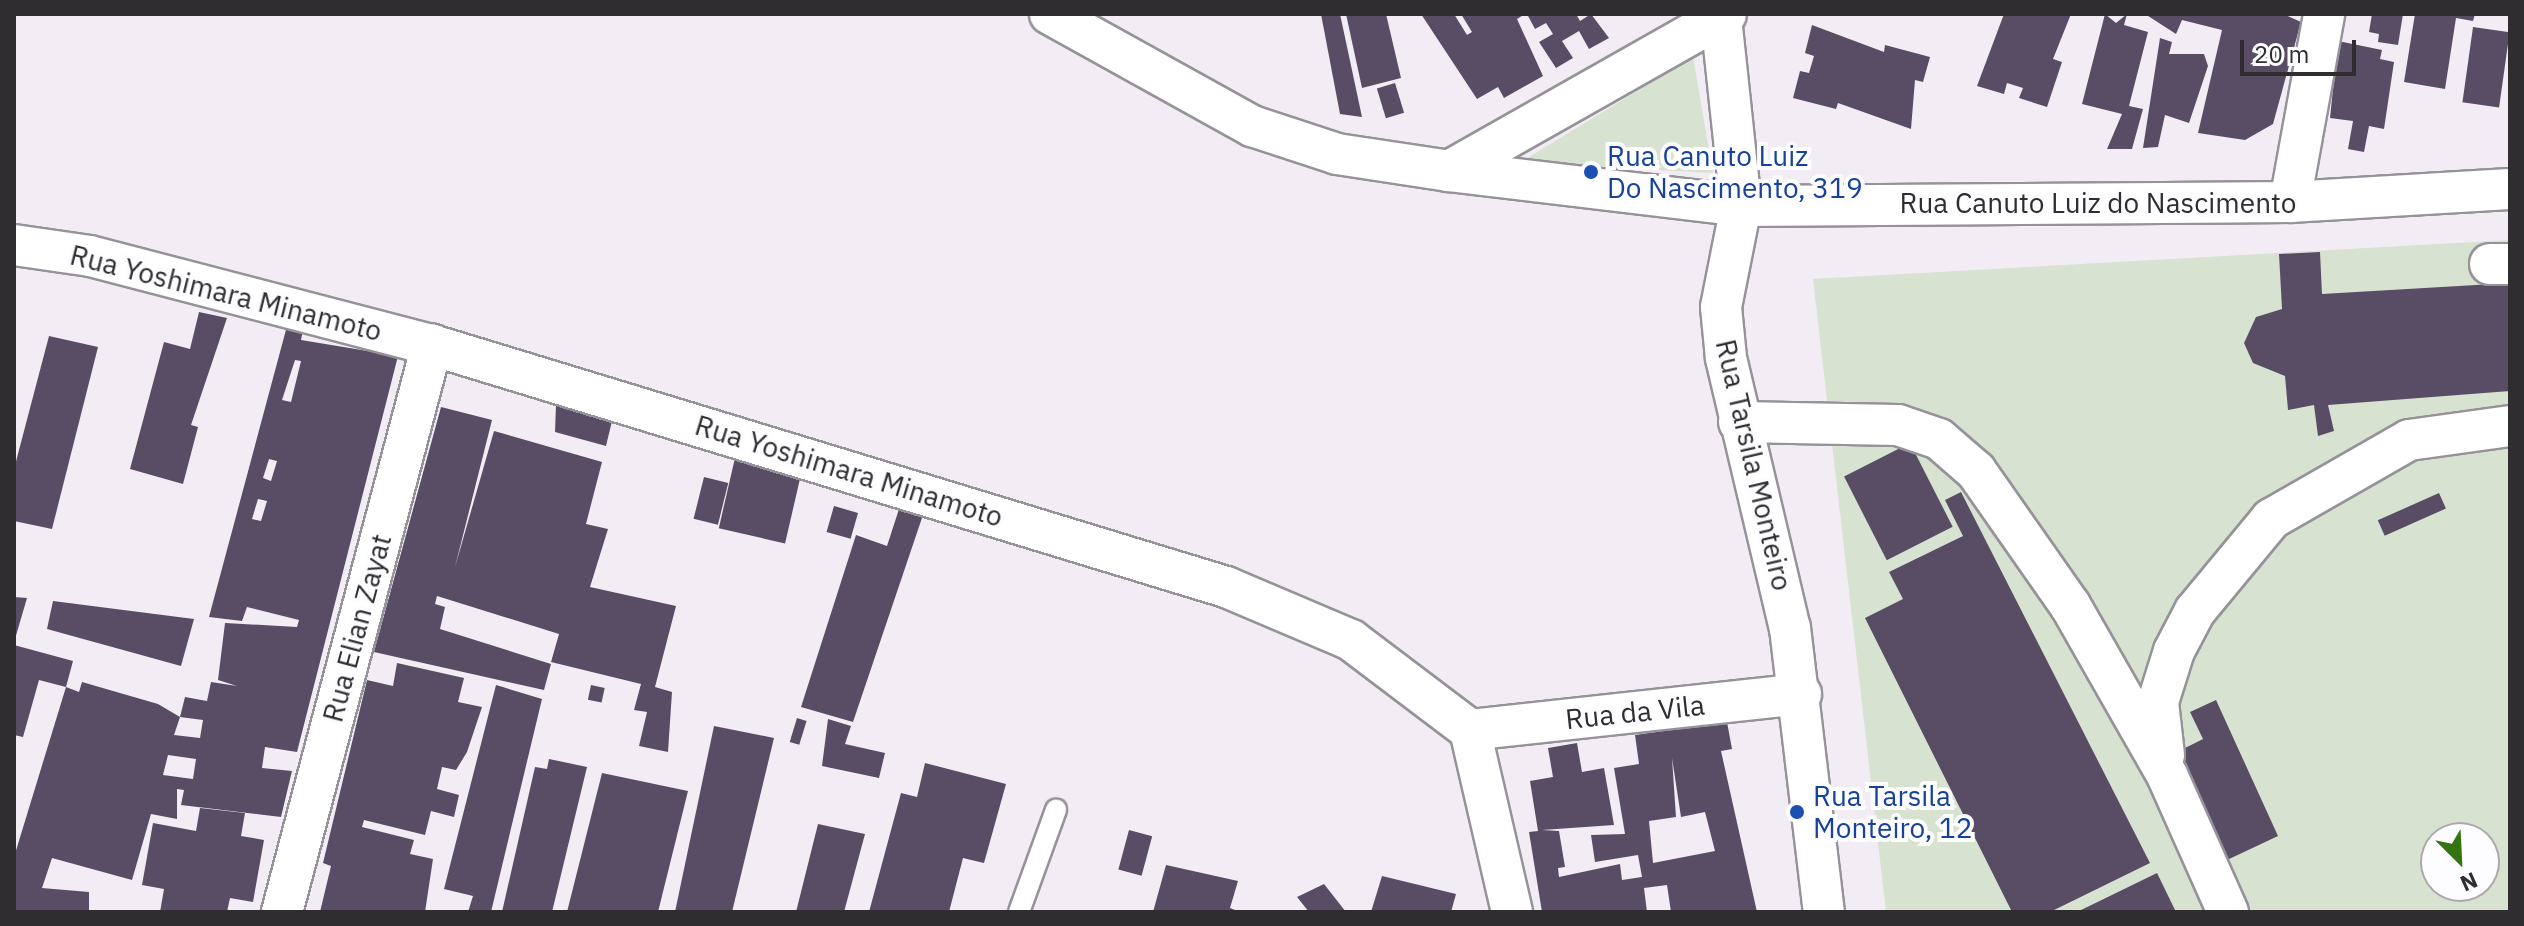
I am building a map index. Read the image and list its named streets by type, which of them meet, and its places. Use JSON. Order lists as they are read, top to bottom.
{
  "streets": {
    "street": [
      "Rua Canuto Luiz do Nascimento",
      "Rua Yoshimara Minamoto",
      "Rua Tarsila Monteiro",
      "Rua Elian Zayat",
      "Rua da Vila"
    ]
  },
  "crossings": [
    ["Rua Canuto Luiz do Nascimento", "Rua Tarsila Monteiro"],
    ["Rua Yoshimara Minamoto", "Rua Elian Zayat"],
    ["Rua Yoshimara Minamoto", "Rua da Vila"],
    ["Rua Tarsila Monteiro", "Rua da Vila"]
  ],
  "places": ["Rua Canuto Luiz Do Nascimento, 319", "Rua Tarsila Monteiro, 12"],
  "scale_bar": "20 m",
  "north": "bottom right"
}
